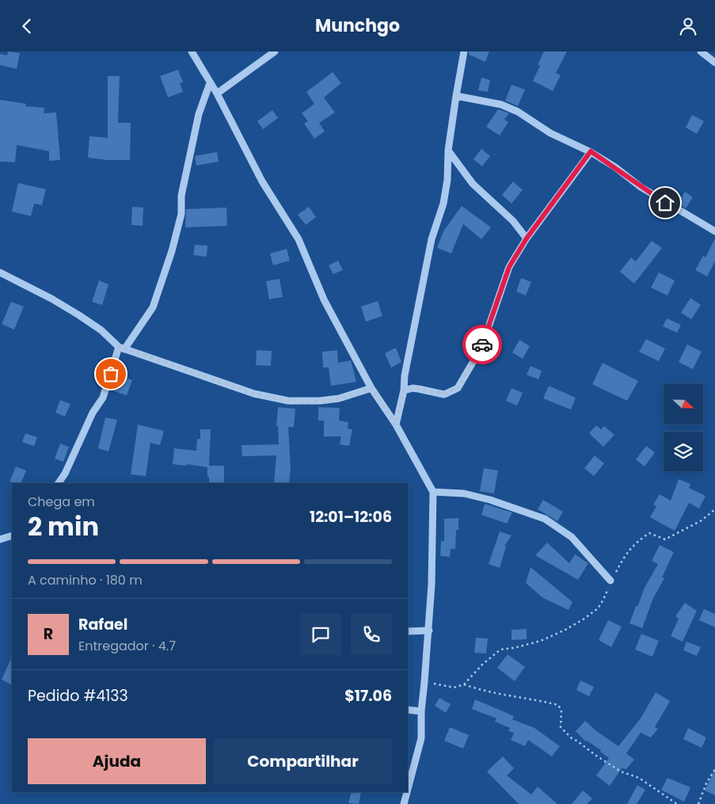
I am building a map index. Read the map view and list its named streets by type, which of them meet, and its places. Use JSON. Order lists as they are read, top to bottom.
{
  "north": "right",
  "page": {
    "header": "Munchgo",
    "heading": ["2 min", "Chega em", "12:01–12:06"],
    "panel": [
      "Rafael",
      "Entregador · 4.7",
      "Pedido #4133",
      "$17.06"
    ],
    "bar": "A caminho · 180 m",
    "round": "R",
    "buttons": ["Ajuda", "Compartilhar"]
  }
}
